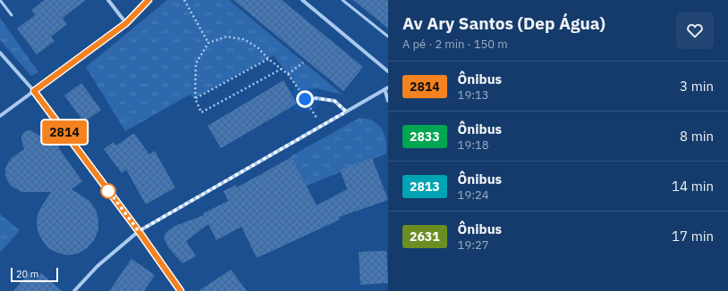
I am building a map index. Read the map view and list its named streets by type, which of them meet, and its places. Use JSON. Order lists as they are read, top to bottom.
{
  "lines": ["bus line 2814"],
  "scale_bar": "20 m",
  "page": {
    "on_map": "2814",
    "heading": ["Av Ary Santos (Dep Água)", "A pé · 2 min · 150 m"],
    "list": [
      {
        "mark": "2814",
        "name": "Ônibus",
        "note": "19:13",
        "value": "3 min"
      },
      {
        "mark": "2833",
        "name": "Ônibus",
        "note": "19:18",
        "value": "8 min"
      },
      {
        "mark": "2813",
        "name": "Ônibus",
        "note": "19:24",
        "value": "14 min"
      },
      {
        "mark": "2631",
        "name": "Ônibus",
        "note": "19:27",
        "value": "17 min"
      }
    ],
    "scale": "20 m"
  }
}
